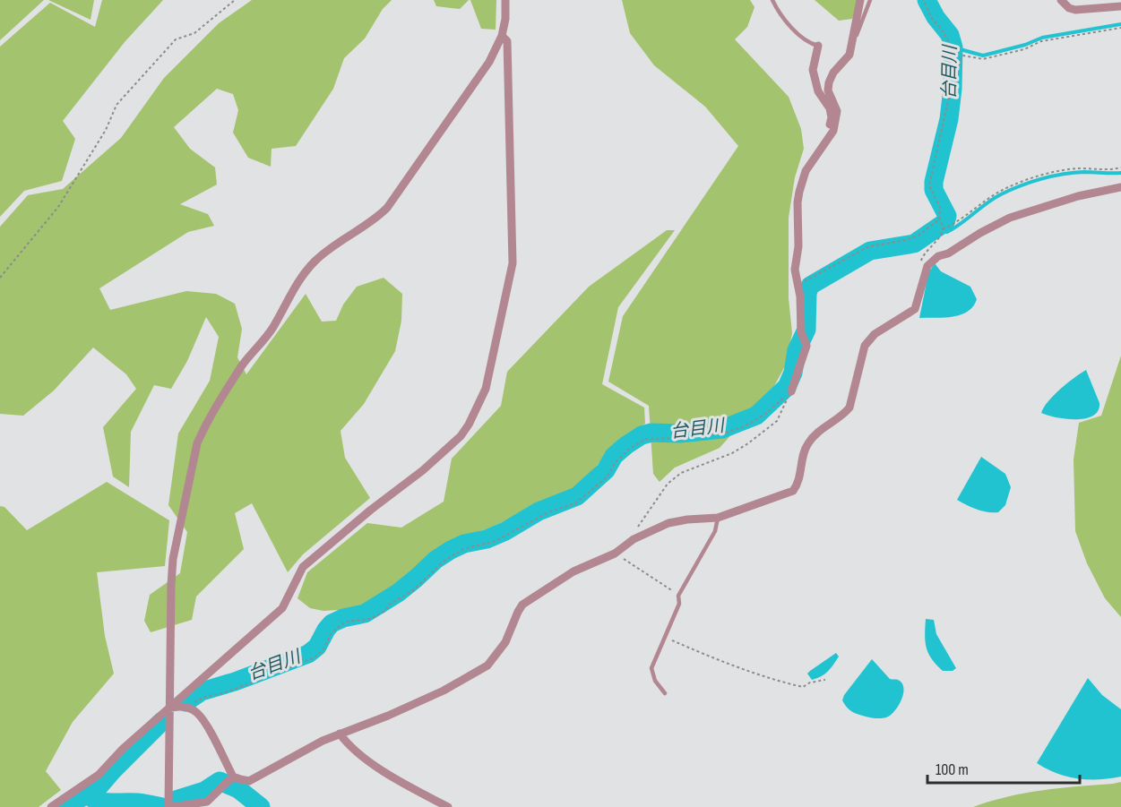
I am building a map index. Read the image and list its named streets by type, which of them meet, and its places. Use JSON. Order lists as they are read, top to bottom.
{
  "water": ["台目川"],
  "scale_bar": "100 m"
}
